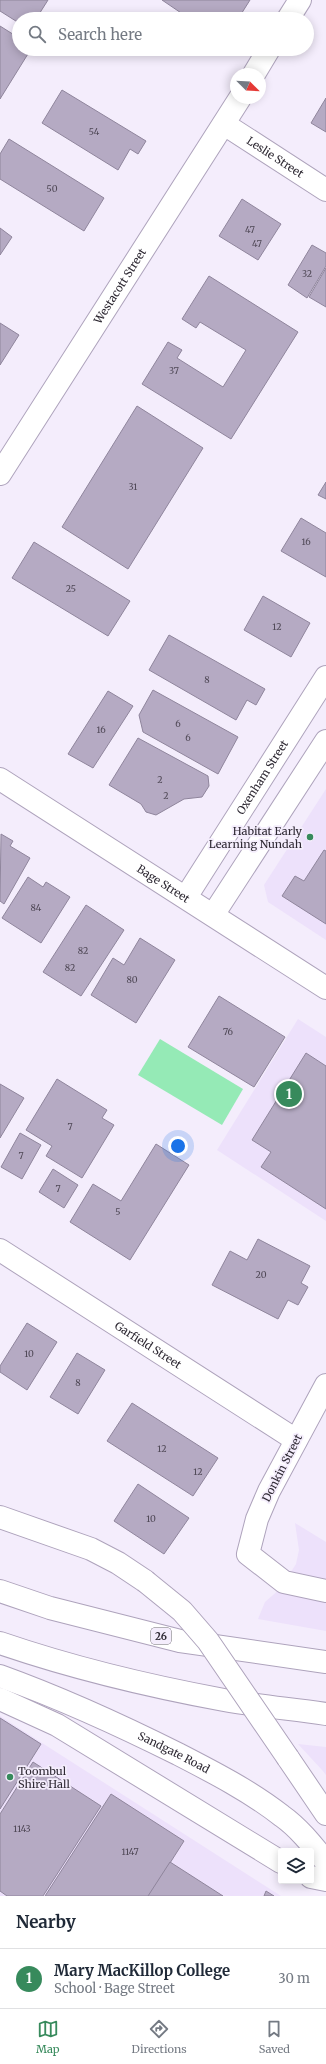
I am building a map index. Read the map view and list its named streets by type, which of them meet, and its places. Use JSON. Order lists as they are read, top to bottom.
{
  "streets": {
    "main road": [
      "Leslie Street",
      "Westacott Street",
      "Oxenham Street",
      "Bage Street",
      "Garfield Street",
      "Donkin Street",
      "26",
      "Sandgate Road"
    ]
  },
  "crossings": [
    ["Leslie Street", "Westacott Street"],
    ["Oxenham Street", "Bage Street"],
    ["Garfield Street", "Donkin Street"]
  ],
  "places": ["Habitat Early Learning Nundah", "Toombul Shire Hall"],
  "house_numbers": [
    "54",
    "50",
    "47",
    "47",
    "32",
    "37",
    "31",
    "16",
    "25",
    "12",
    "8",
    "6",
    "16",
    "6",
    "2",
    "2",
    "84",
    "82",
    "82",
    "80",
    "76",
    "7",
    "7",
    "7",
    "5",
    "20",
    "10",
    "8",
    "12",
    "12",
    "10",
    "1143",
    "1147"
  ],
  "north": "bottom right",
  "page": {
    "search": "Search here",
    "pins": "1",
    "heading": "Nearby",
    "list": [
      {
        "mark": "1",
        "name": "Mary MacKillop College",
        "note": "School · Bage Street",
        "value": "30 m"
      }
    ],
    "nav": ["Map", "Directions", "Saved"]
  }
}
